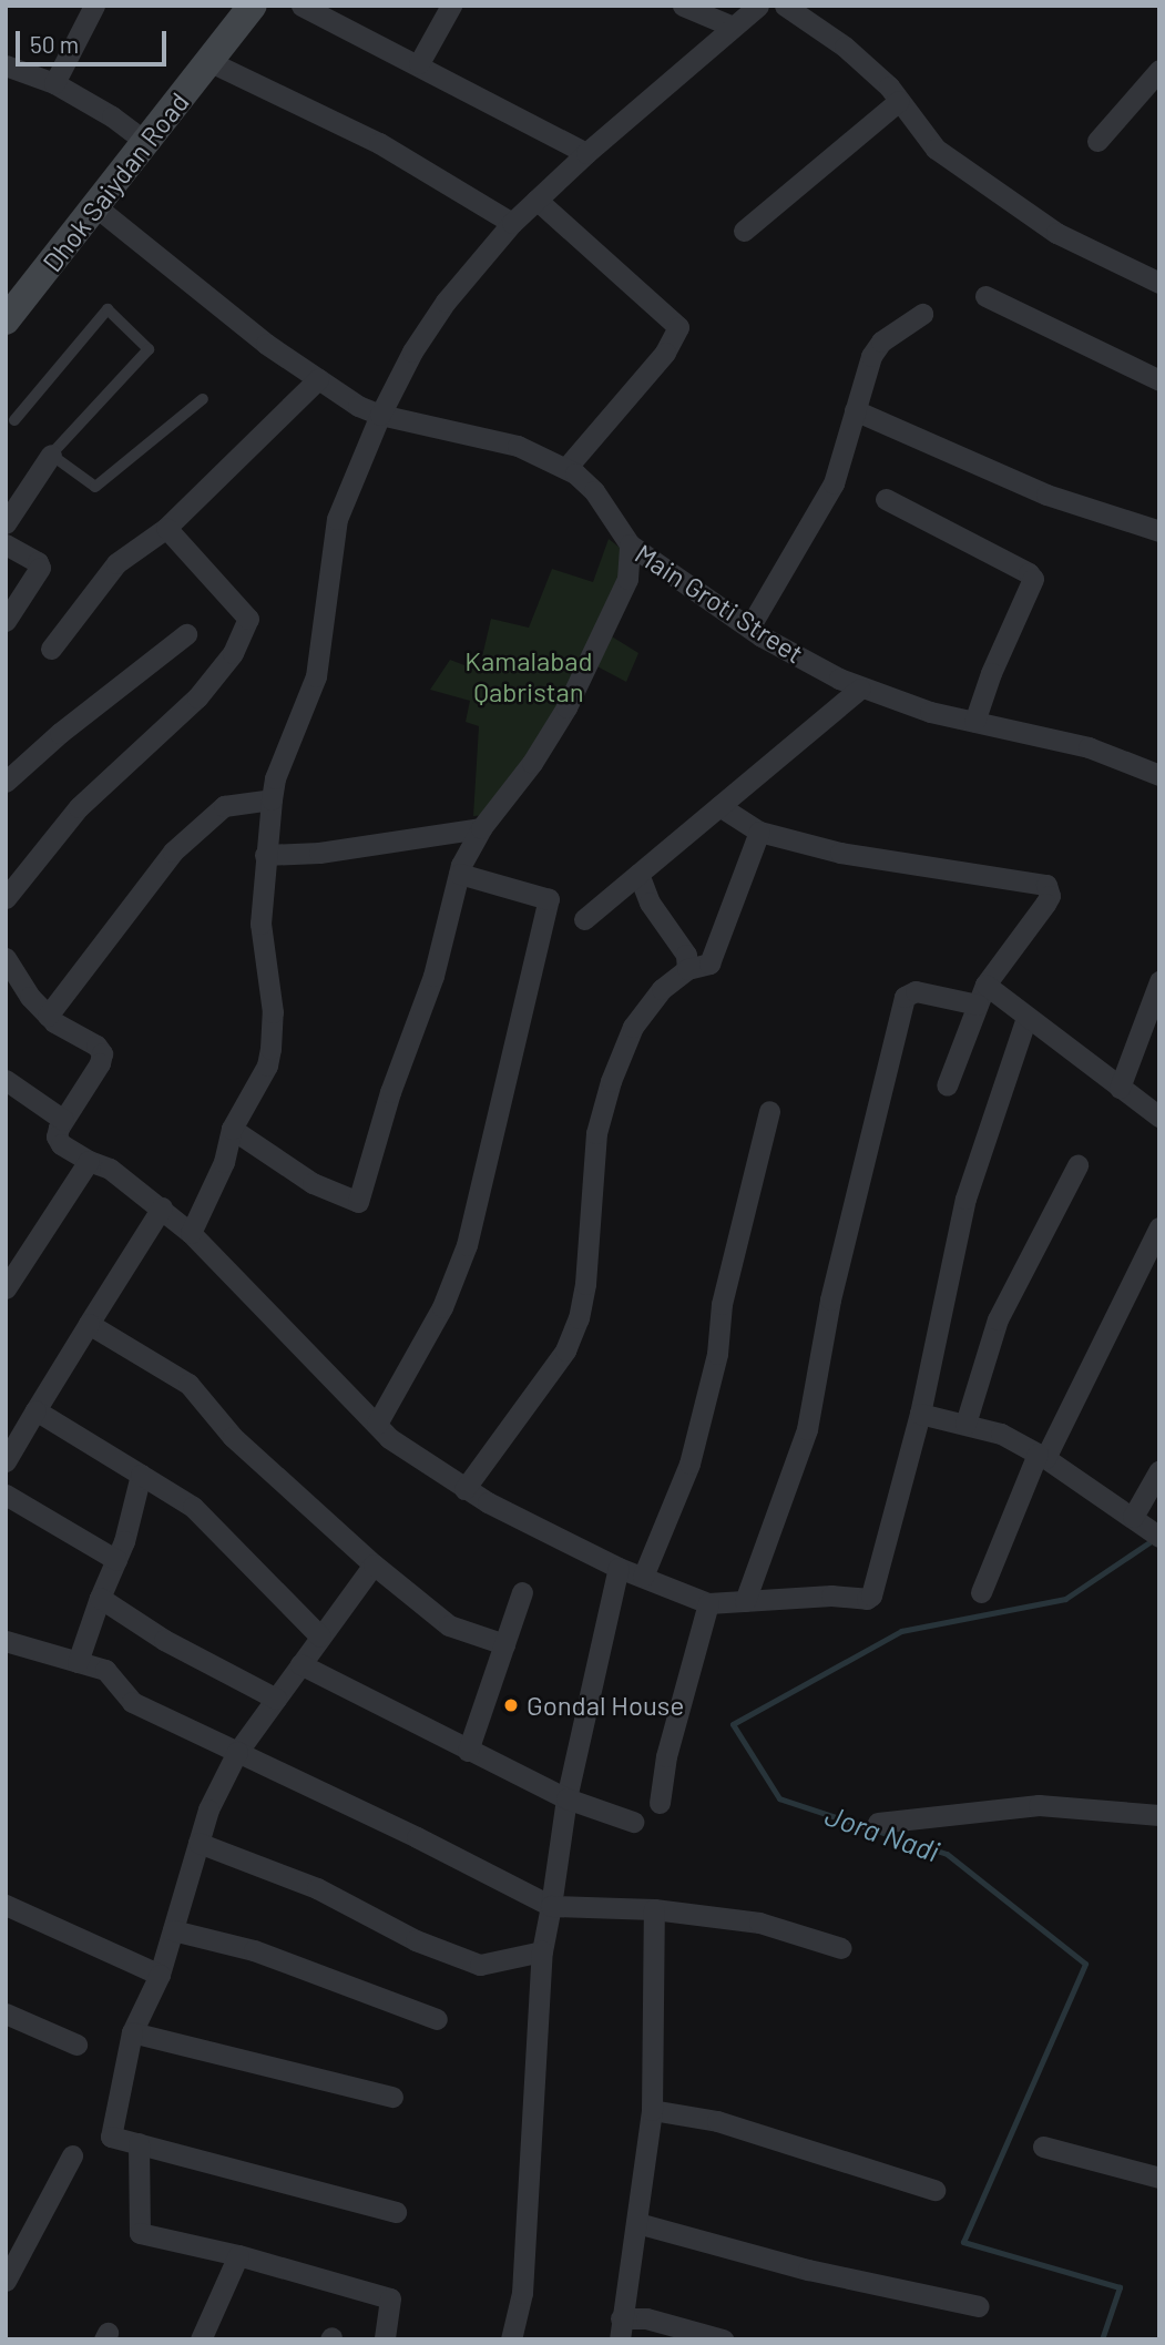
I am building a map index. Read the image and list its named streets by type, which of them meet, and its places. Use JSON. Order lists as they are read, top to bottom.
{
  "streets": {
    "main road": ["Dhok Saiydan Road"],
    "street": ["Main Groti Street"]
  },
  "crossings": [
    ["Dhok Saiydan Road", "Main Groti Street"]
  ],
  "water": ["Jora Nadi"],
  "parks": ["Kamalabad Qabristan"],
  "places": ["Gondal House"],
  "scale_bar": "50 m"
}
